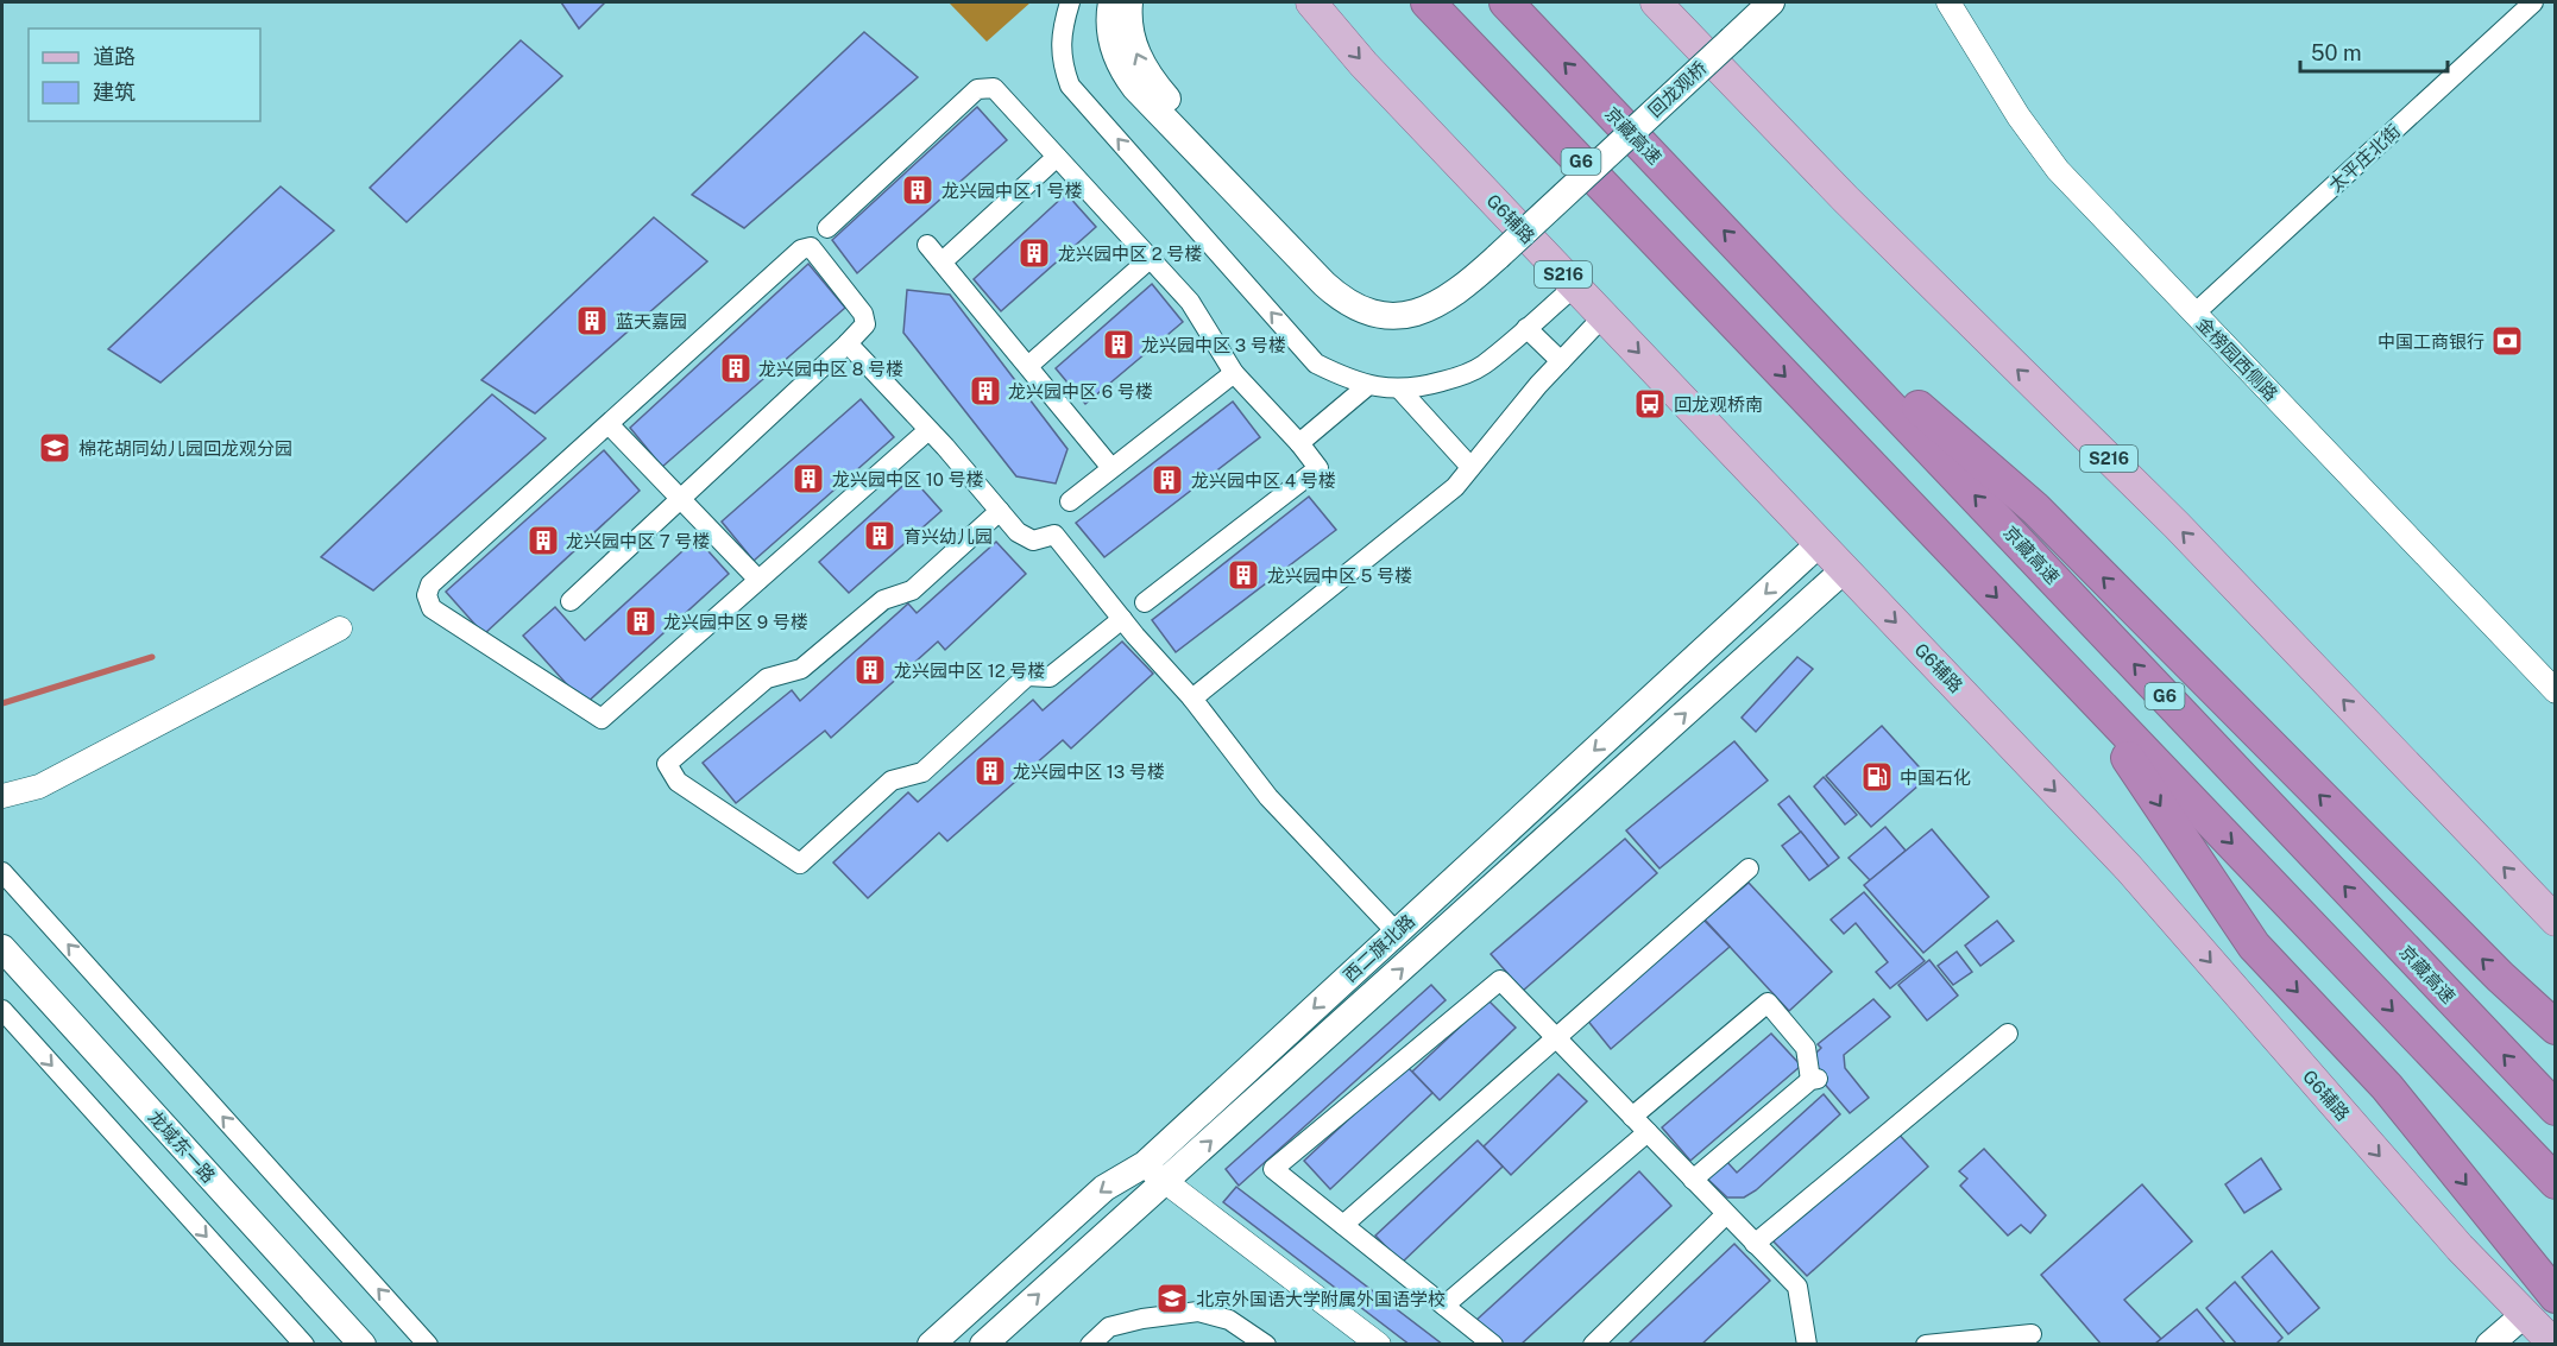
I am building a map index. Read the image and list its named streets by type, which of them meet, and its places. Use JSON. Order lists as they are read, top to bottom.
{
  "streets": {
    "highway": ["京藏高速", "G6"],
    "main road": [
      "回龙观桥",
      "G6辅路",
      "S216",
      "西二旗北路",
      "龙域东一路"
    ],
    "street": ["太平庄北街", "金榜园西侧路"]
  },
  "crossings": [
    ["太平庄北街", "金榜园西侧路"],
    ["G6辅路", "西二旗北路"]
  ],
  "places": {
    "building": [
      "龙兴园中区 1 号楼",
      "龙兴园中区 2 号楼",
      "蓝天嘉园",
      "龙兴园中区 3 号楼",
      "龙兴园中区 8 号楼",
      "龙兴园中区 6 号楼",
      "龙兴园中区 10 号楼",
      "龙兴园中区 4 号楼",
      "育兴幼儿园",
      "龙兴园中区 7 号楼",
      "龙兴园中区 5 号楼",
      "龙兴园中区 9 号楼",
      "龙兴园中区 12 号楼",
      "龙兴园中区 13 号楼"
    ],
    "bank": ["中国工商银行"],
    "bus stop": ["回龙观桥南"],
    "school or university": ["棉花胡同幼儿园回龙观分园", "北京外国语大学附属外国语学校"],
    "fuel station": ["中国石化"]
  },
  "legend": ["道路", "建筑"],
  "scale_bar": "50 m"
}
